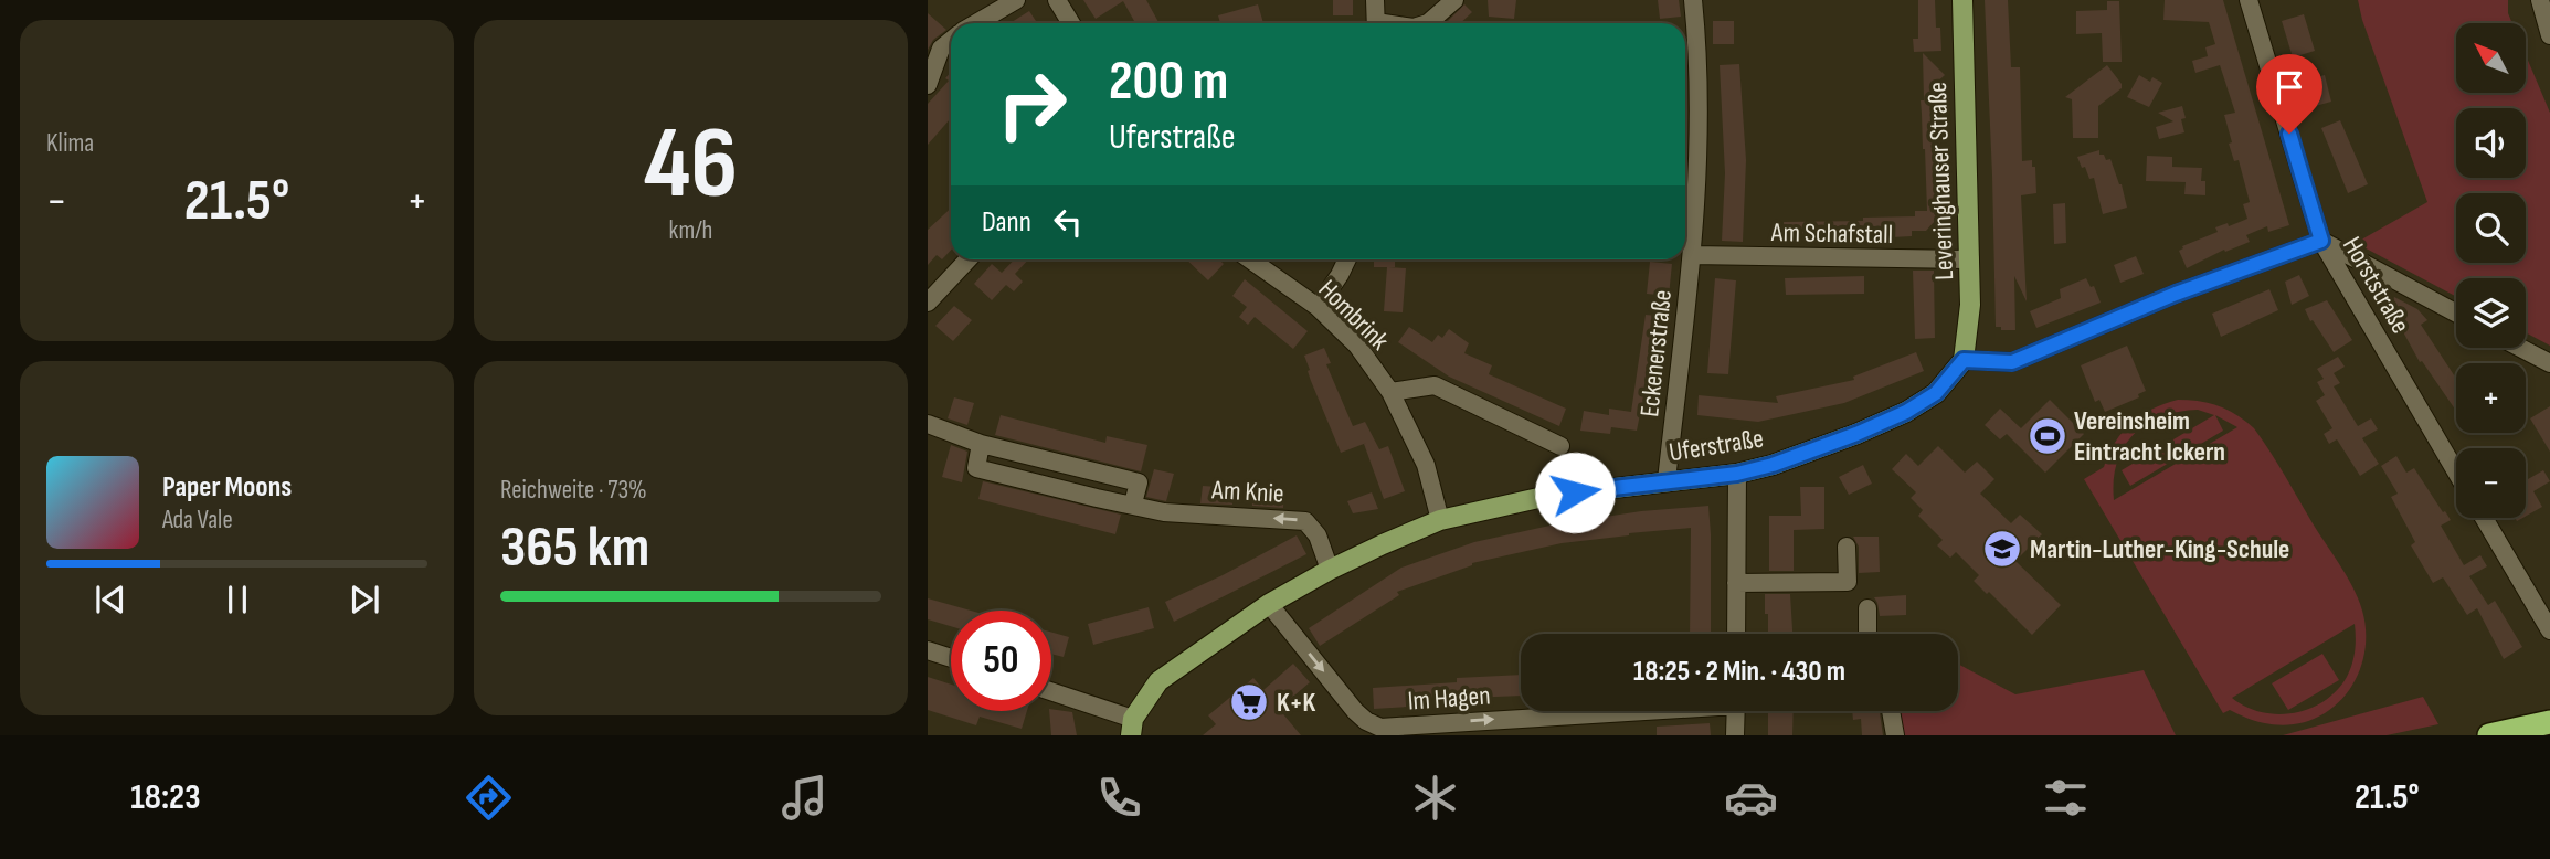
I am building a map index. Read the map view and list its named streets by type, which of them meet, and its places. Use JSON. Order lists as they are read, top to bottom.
{
  "streets": {
    "main road": ["Leveringhauser Straße", "Uferstraße"],
    "street": [
      "Am Schafstall",
      "Horststraße",
      "Hombrink",
      "Eckenerstraße",
      "Am Knie",
      "Im Hagen"
    ]
  },
  "crossings": [
    ["Leveringhauser Straße", "Am Schafstall"],
    ["Leveringhauser Straße", "Uferstraße"],
    ["Am Schafstall", "Eckenerstraße"],
    ["Hombrink", "Uferstraße"],
    ["Eckenerstraße", "Uferstraße"],
    ["Uferstraße", "Am Knie"],
    ["Uferstraße", "Im Hagen"]
  ],
  "one_way": ["Am Knie", "Im Hagen"],
  "places": {
    "sports": ["Vereinsheim Eintracht Ickern"],
    "school or university": ["Martin-Luther-King-Schule"],
    "supermarket": ["K+K"]
  },
  "north": "top left",
  "page": {
    "tile": [
      "Klima",
      ["46", "km/h"],
      ["Reichweite · 73%", "365 km"]
    ],
    "map_buttons": ["+", "−"],
    "turn": ["200 m", "Uferstraße"],
    "heat": ["−", "21.5°", "+"],
    "then": "Dann",
    "song": ["Paper Moons", "Ada Vale"],
    "limit": "50",
    "trip": "18:25 · 2 Min. · 430 m",
    "tabs": ["18:23", "21.5°"]
  }
}
